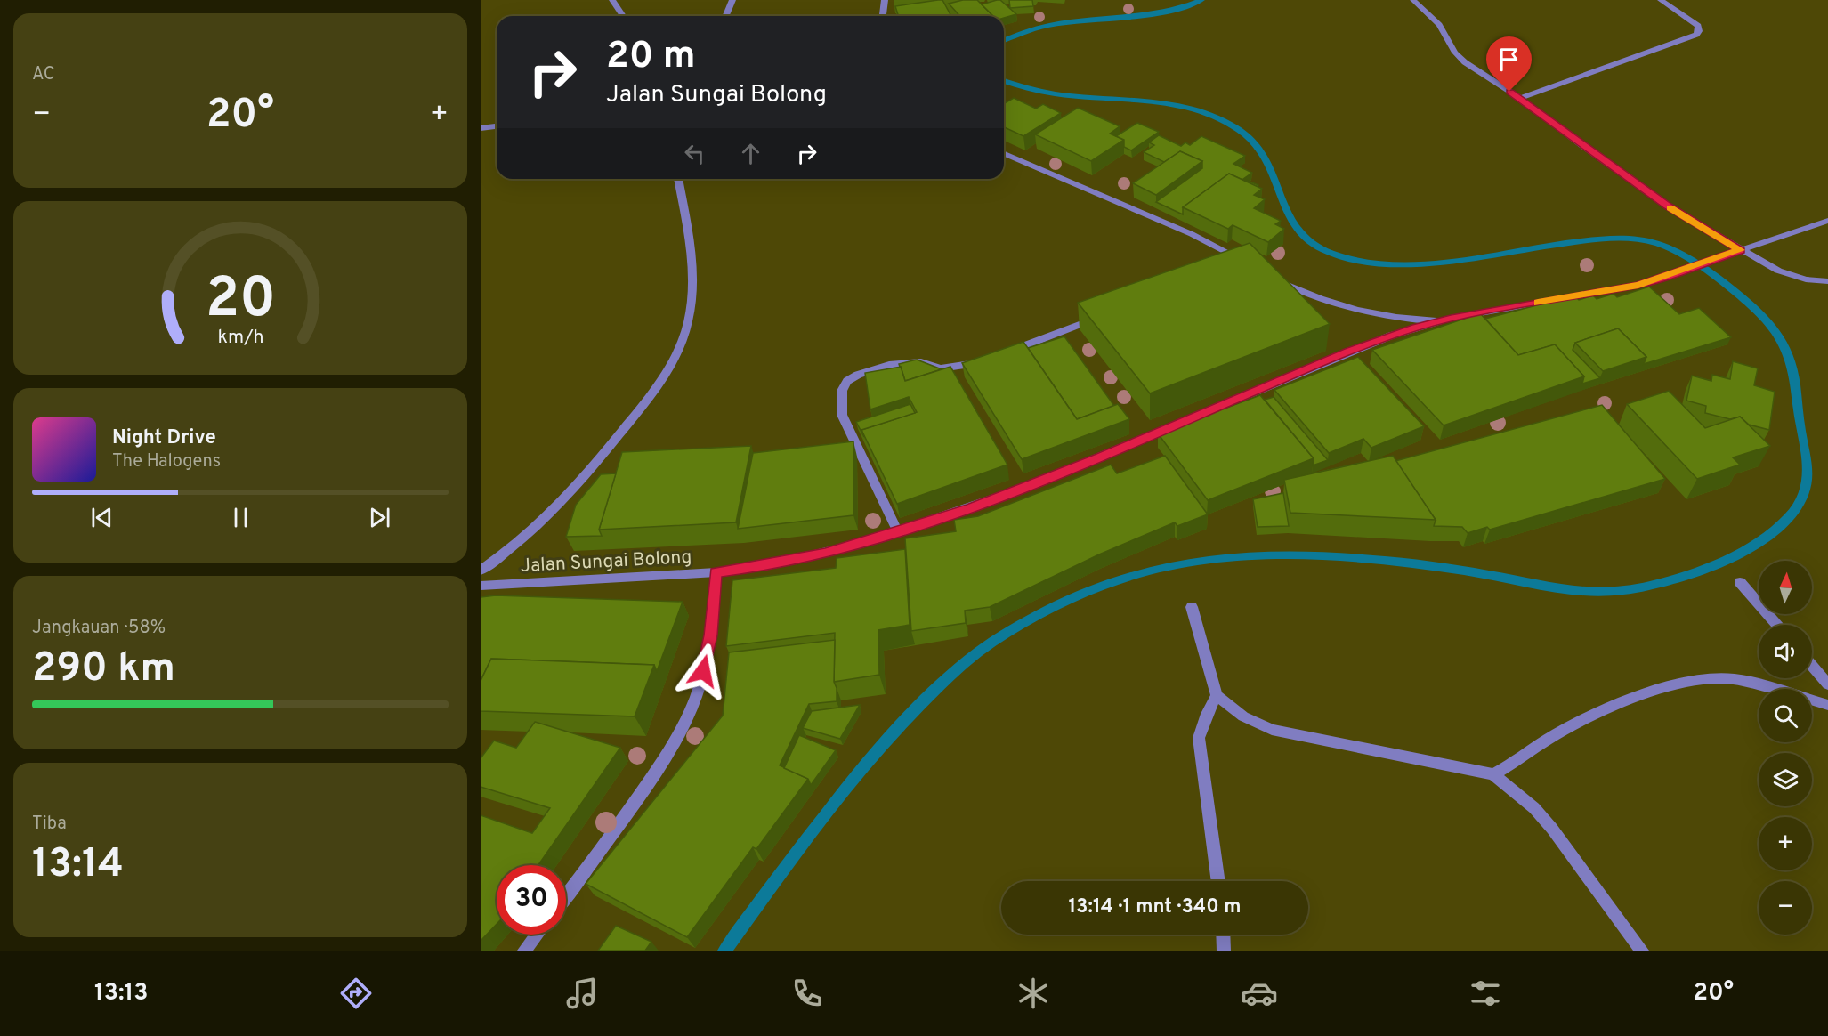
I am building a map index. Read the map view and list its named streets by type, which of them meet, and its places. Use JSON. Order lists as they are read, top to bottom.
{
  "streets": {
    "street": ["Jalan Sungai Bolong"]
  },
  "north": "top",
  "page": {
    "tile": [
      "AC",
      ["Jangkauan · 58%", "290 km"],
      ["Tiba", "13:14"]
    ],
    "turn": ["20 m", "Jalan Sungai Bolong"],
    "heat": ["−", "20°", "+"],
    "song": ["Night Drive", "The Halogens"],
    "map_buttons": ["+", "−"],
    "limit": "30",
    "trip": "13:14 · 1 mnt · 340 m",
    "tabs": ["13:13", "20°"],
    "gauge": ["20", "km/h"]
  }
}
